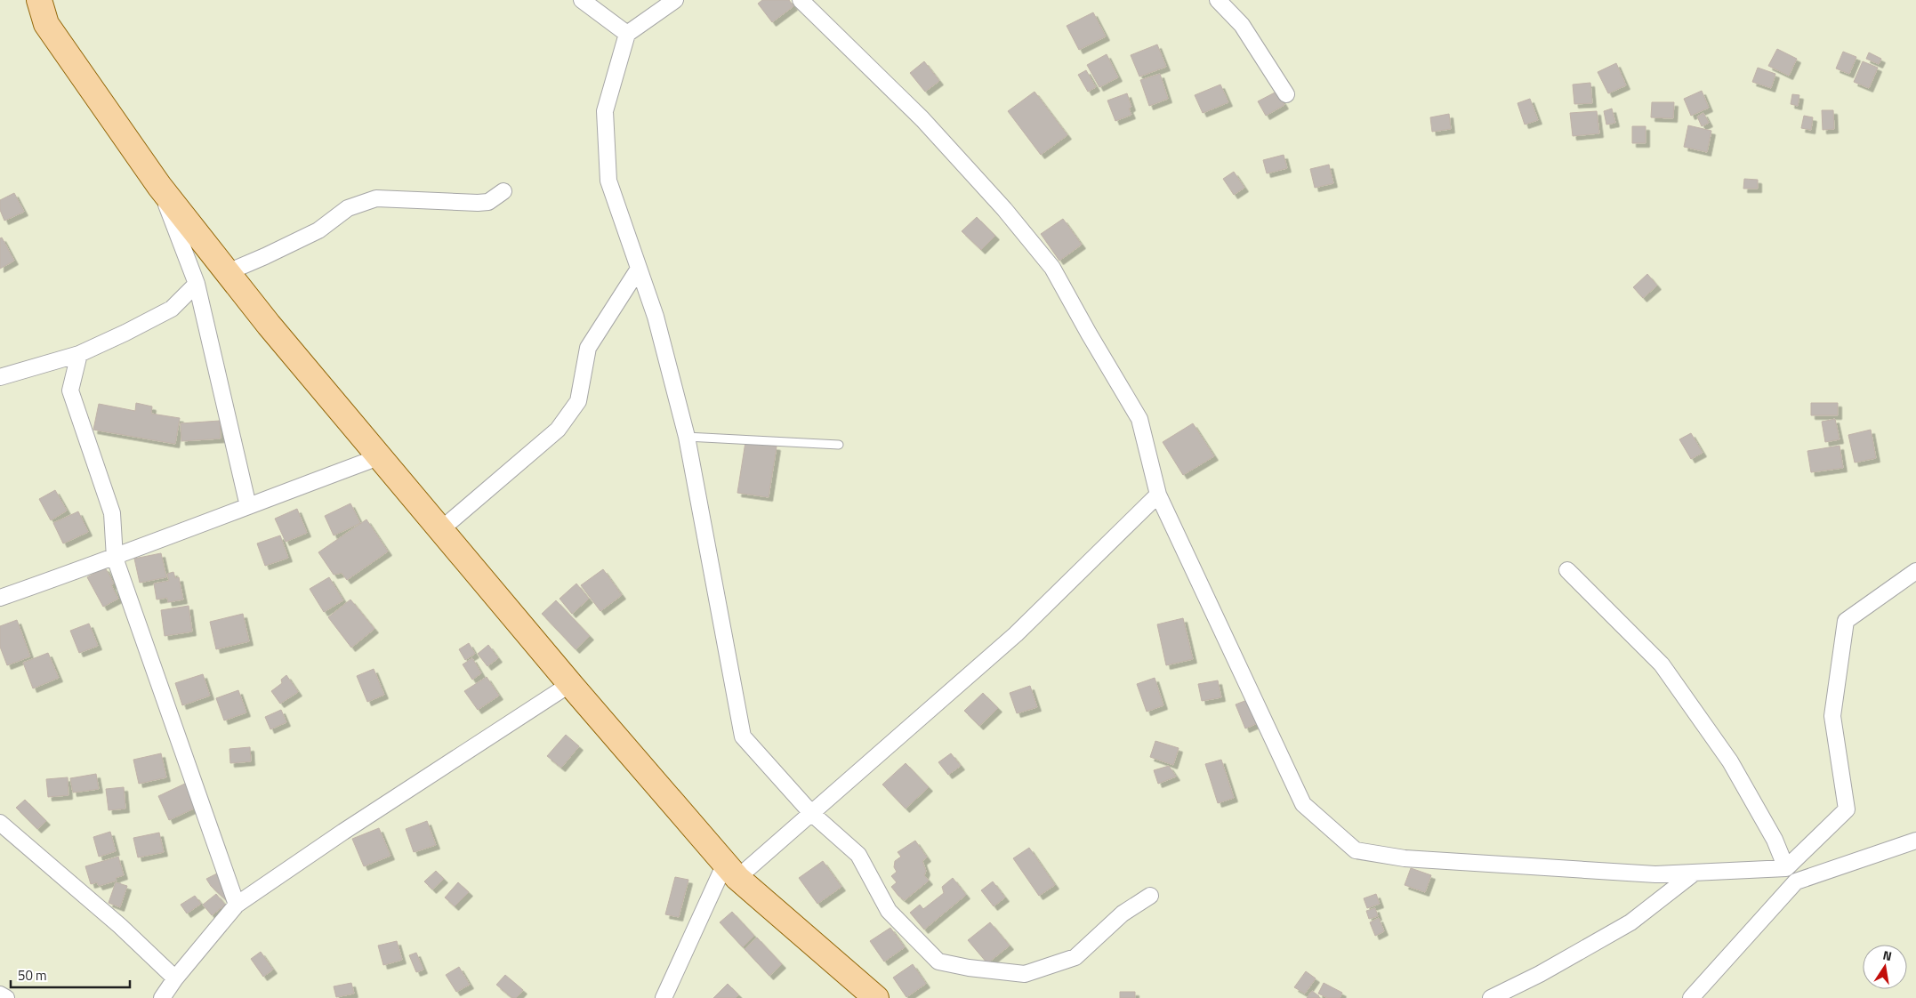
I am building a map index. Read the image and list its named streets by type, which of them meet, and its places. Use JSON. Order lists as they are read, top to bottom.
{
  "scale_bar": "50 m",
  "north": "top"
}
